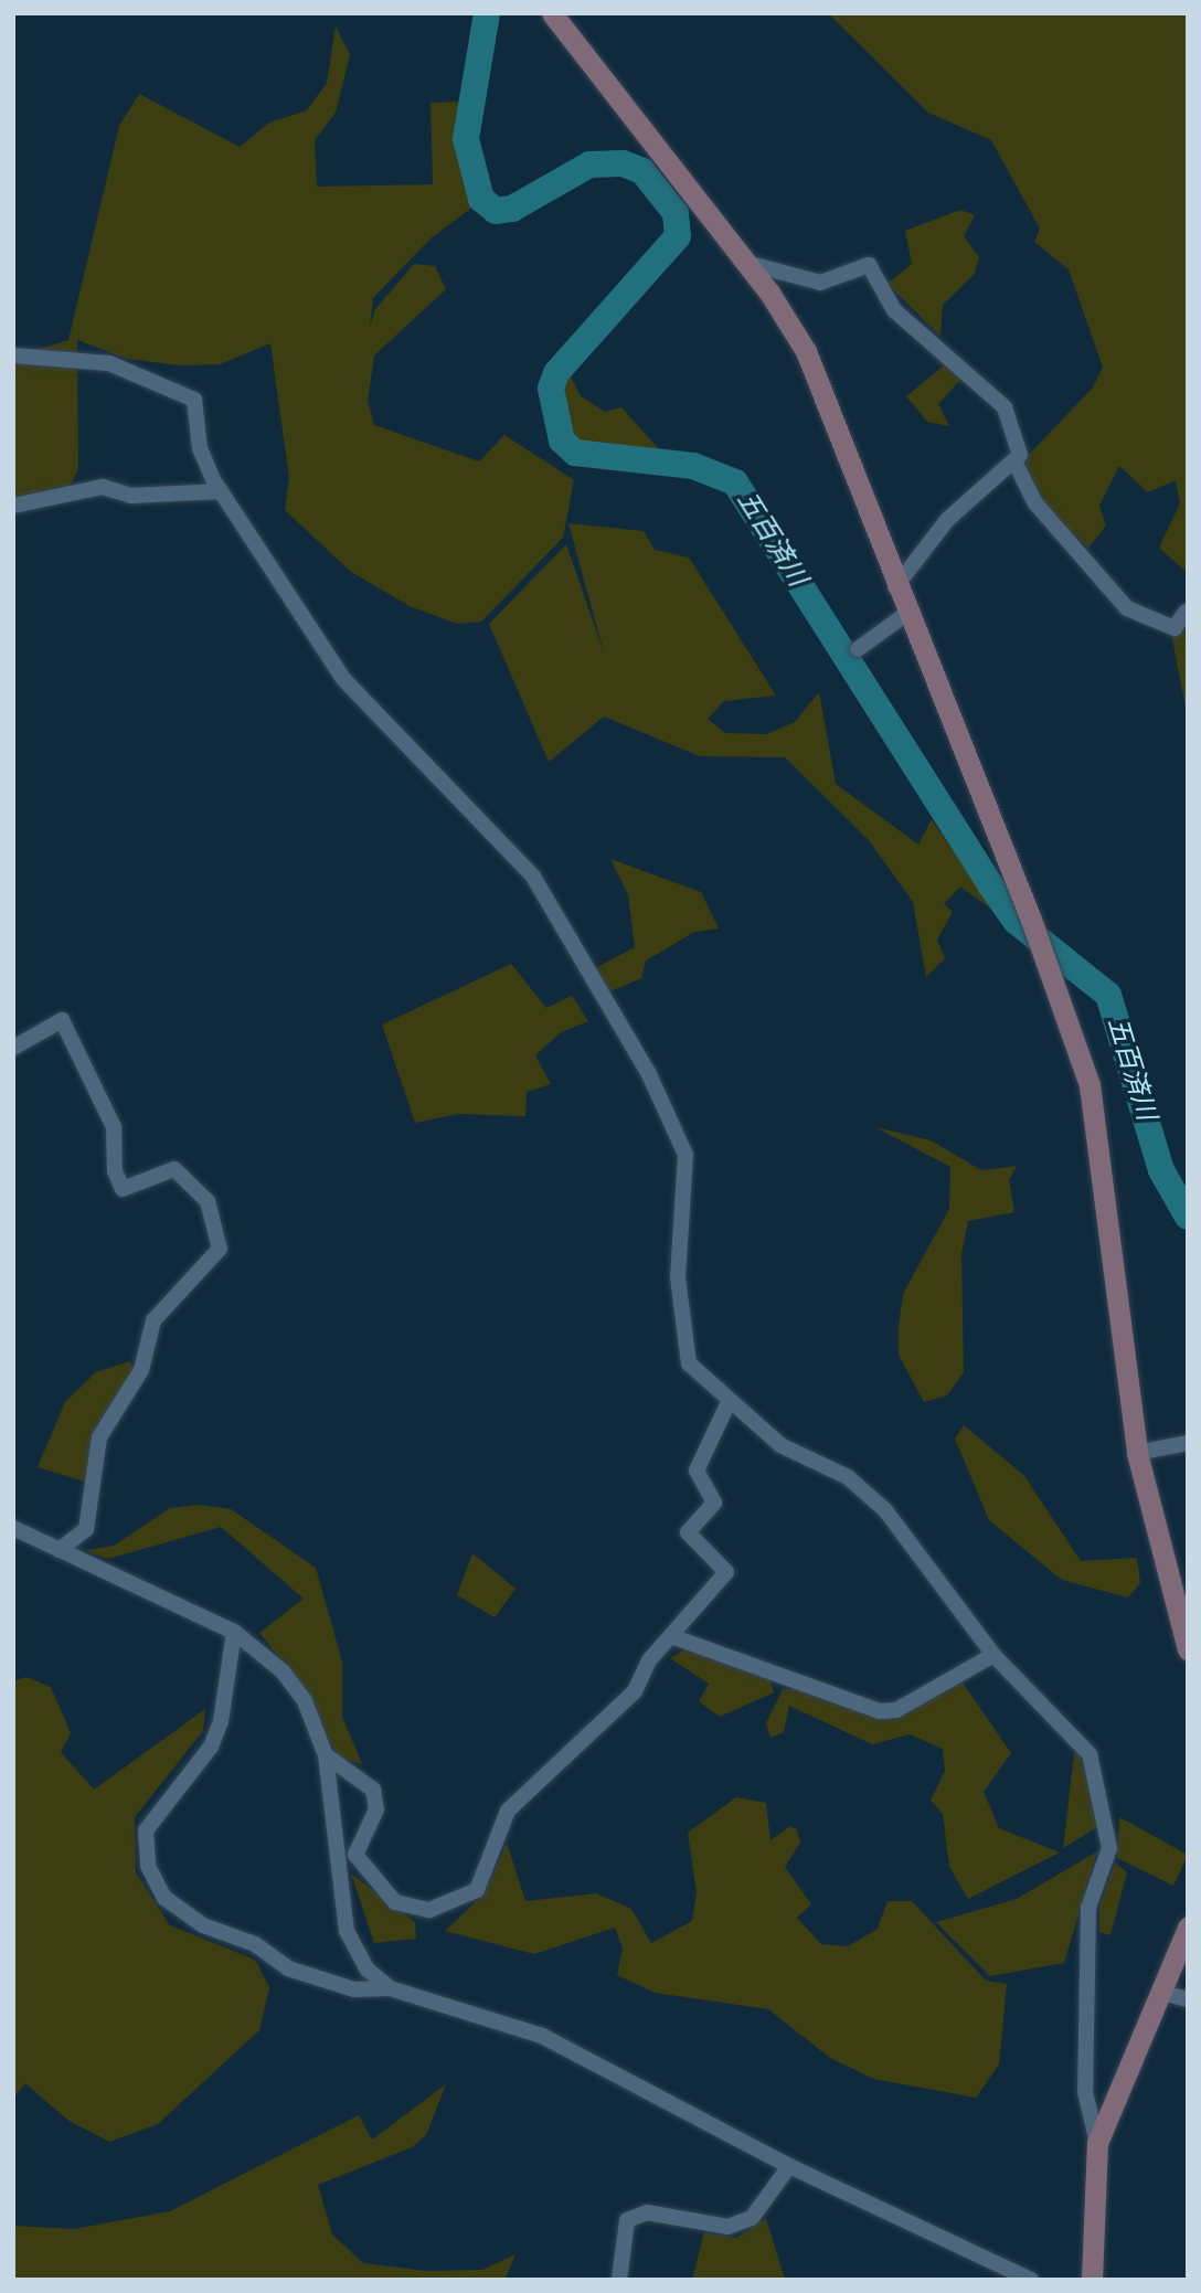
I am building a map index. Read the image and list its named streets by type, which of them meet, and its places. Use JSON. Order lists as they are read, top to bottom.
{
  "water": ["五百済川"]
}
